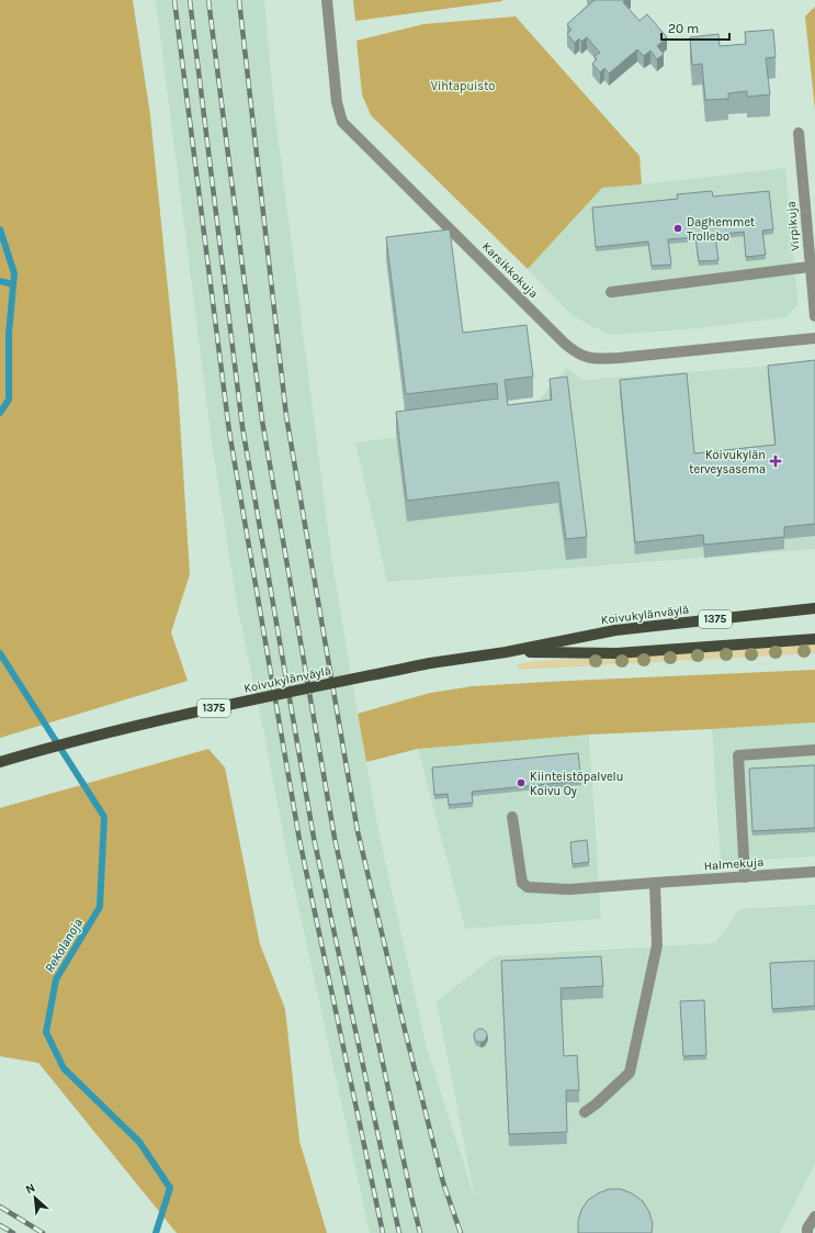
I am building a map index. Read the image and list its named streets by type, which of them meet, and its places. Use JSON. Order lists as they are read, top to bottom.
{
  "streets": {
    "main road": ["Koivukylänväylä", "1375"],
    "street": ["Virpikuja", "Karsikkokuja", "Halmekuja"]
  },
  "water": ["Rekolanoja"],
  "parks": ["Vihtapuisto"],
  "places": {
    "other": ["Daghemmet Trollebo", "Kiinteistöpalvelu Koivu Oy"],
    "health": ["Koivukylän terveysasema"]
  },
  "scale_bar": "20 m",
  "north": "top left"
}
